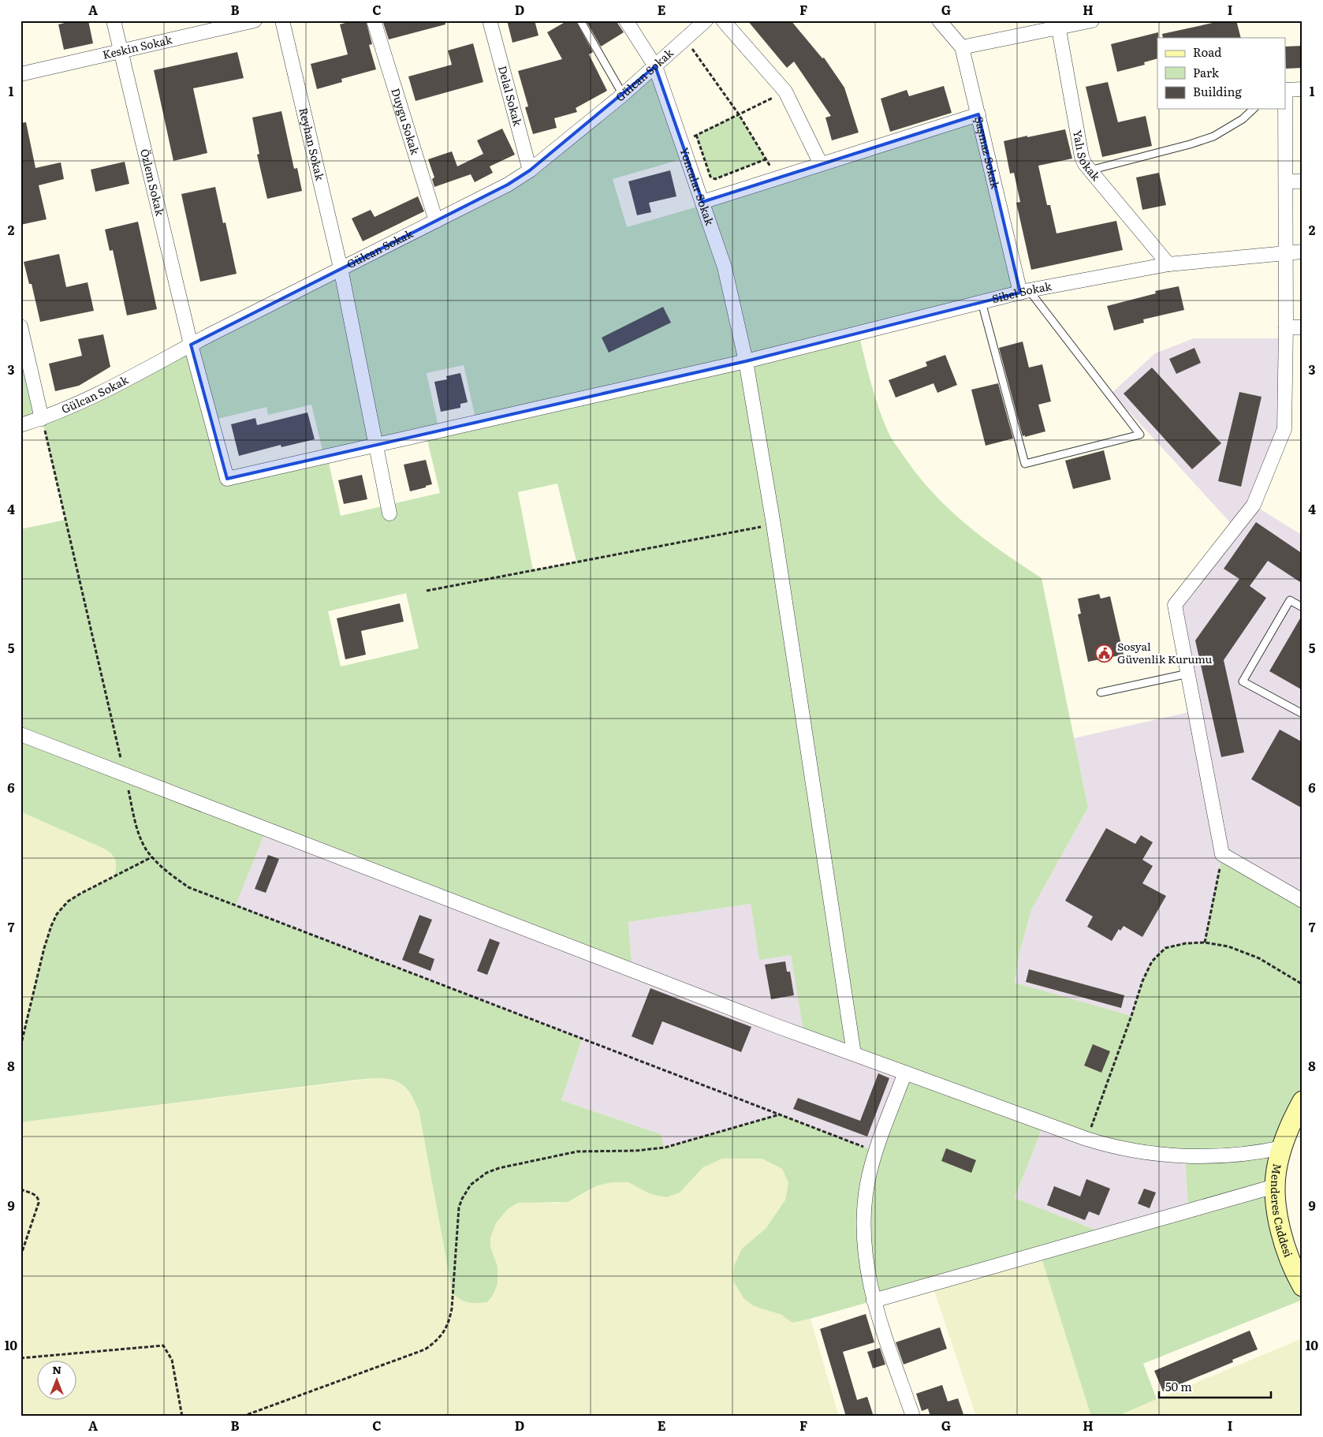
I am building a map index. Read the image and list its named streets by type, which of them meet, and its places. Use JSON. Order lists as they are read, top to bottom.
{
  "streets": {
    "street": [
      "Keskin Sokak",
      "Gülcan Sokak",
      "Delal Sokak",
      "Duygu Sokak",
      "Reyhan Sokak",
      "Şaşmaz Sokak",
      "Yalı Sokak",
      "Özlem Sokak",
      "Yoncalar Sokak",
      "Sibel Sokak",
      "Menderes Caddesi"
    ]
  },
  "crossings": [
    ["Keskin Sokak", "Özlem Sokak"],
    ["Gülcan Sokak", "Delal Sokak"],
    ["Gülcan Sokak", "Duygu Sokak"],
    ["Gülcan Sokak", "Reyhan Sokak"],
    ["Gülcan Sokak", "Özlem Sokak"],
    ["Gülcan Sokak", "Yoncalar Sokak"],
    ["Reyhan Sokak", "Özlem Sokak"],
    ["Reyhan Sokak", "Sibel Sokak"],
    ["Şaşmaz Sokak", "Sibel Sokak"],
    ["Yalı Sokak", "Sibel Sokak"],
    ["Özlem Sokak", "Sibel Sokak"],
    ["Yoncalar Sokak", "Sibel Sokak"]
  ],
  "places": {
    "public building": ["Sosyal Güvenlik Kurumu"]
  },
  "legend": ["Road", "Park", "Building"],
  "scale_bar": "50 m",
  "north": "top",
  "grid": {
    "columns": [
      "A",
      "B",
      "C",
      "D",
      "E",
      "F",
      "G",
      "H",
      "I"
    ],
    "rows": [
      "1",
      "2",
      "3",
      "4",
      "5",
      "6",
      "7",
      "8",
      "9",
      "10"
    ]
  }
}
